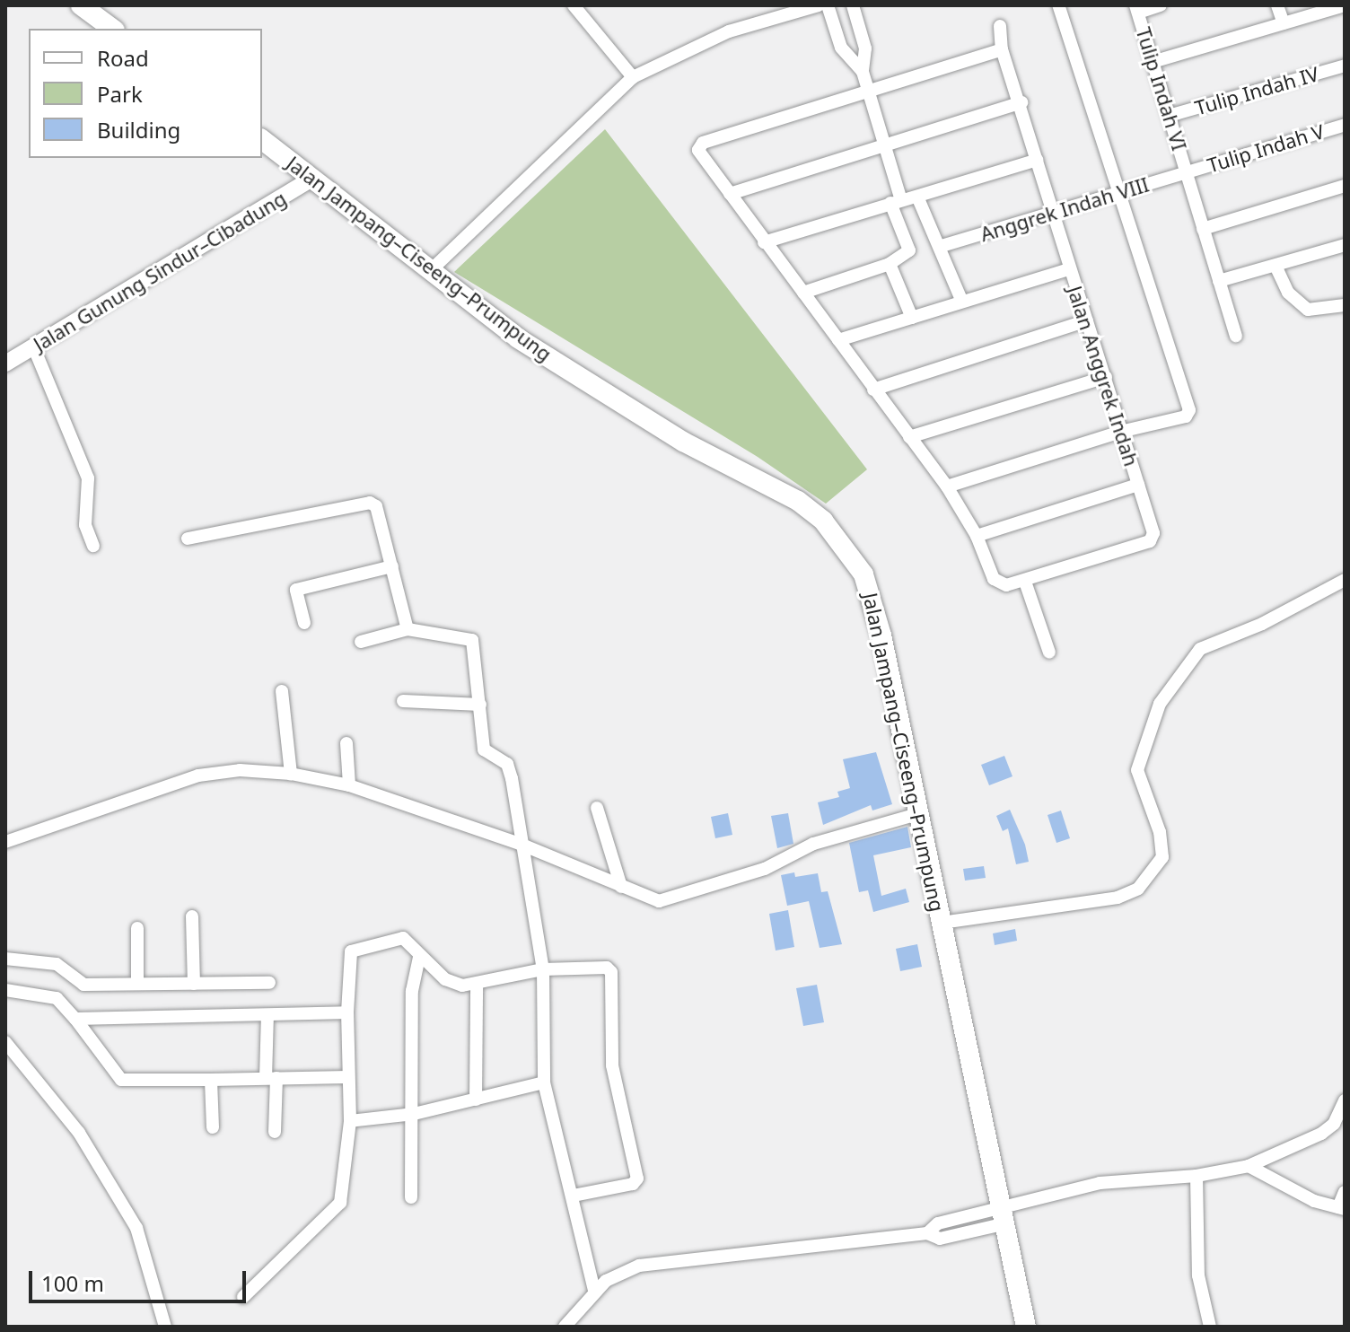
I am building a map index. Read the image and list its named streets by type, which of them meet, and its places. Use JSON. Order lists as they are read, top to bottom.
{
  "streets": {
    "main road": ["Jalan Jampang–Ciseeng–Prumpung"],
    "street": [
      "Tulip Indah VI",
      "Tulip Indah IV",
      "Tulip Indah V",
      "Anggrek Indah VIII",
      "Jalan Gunung Sindur–Cibadung",
      "Jalan Anggrek Indah"
    ]
  },
  "crossings": [
    ["Tulip Indah VI", "Tulip Indah IV"],
    ["Tulip Indah VI", "Tulip Indah V"],
    ["Tulip Indah VI", "Anggrek Indah VIII"],
    ["Tulip Indah V", "Anggrek Indah VIII"],
    ["Anggrek Indah VIII", "Jalan Anggrek Indah"],
    ["Jalan Jampang–Ciseeng–Prumpung", "Jalan Gunung Sindur–Cibadung"]
  ],
  "legend": ["Road", "Park", "Building"],
  "scale_bar": "100 m"
}
